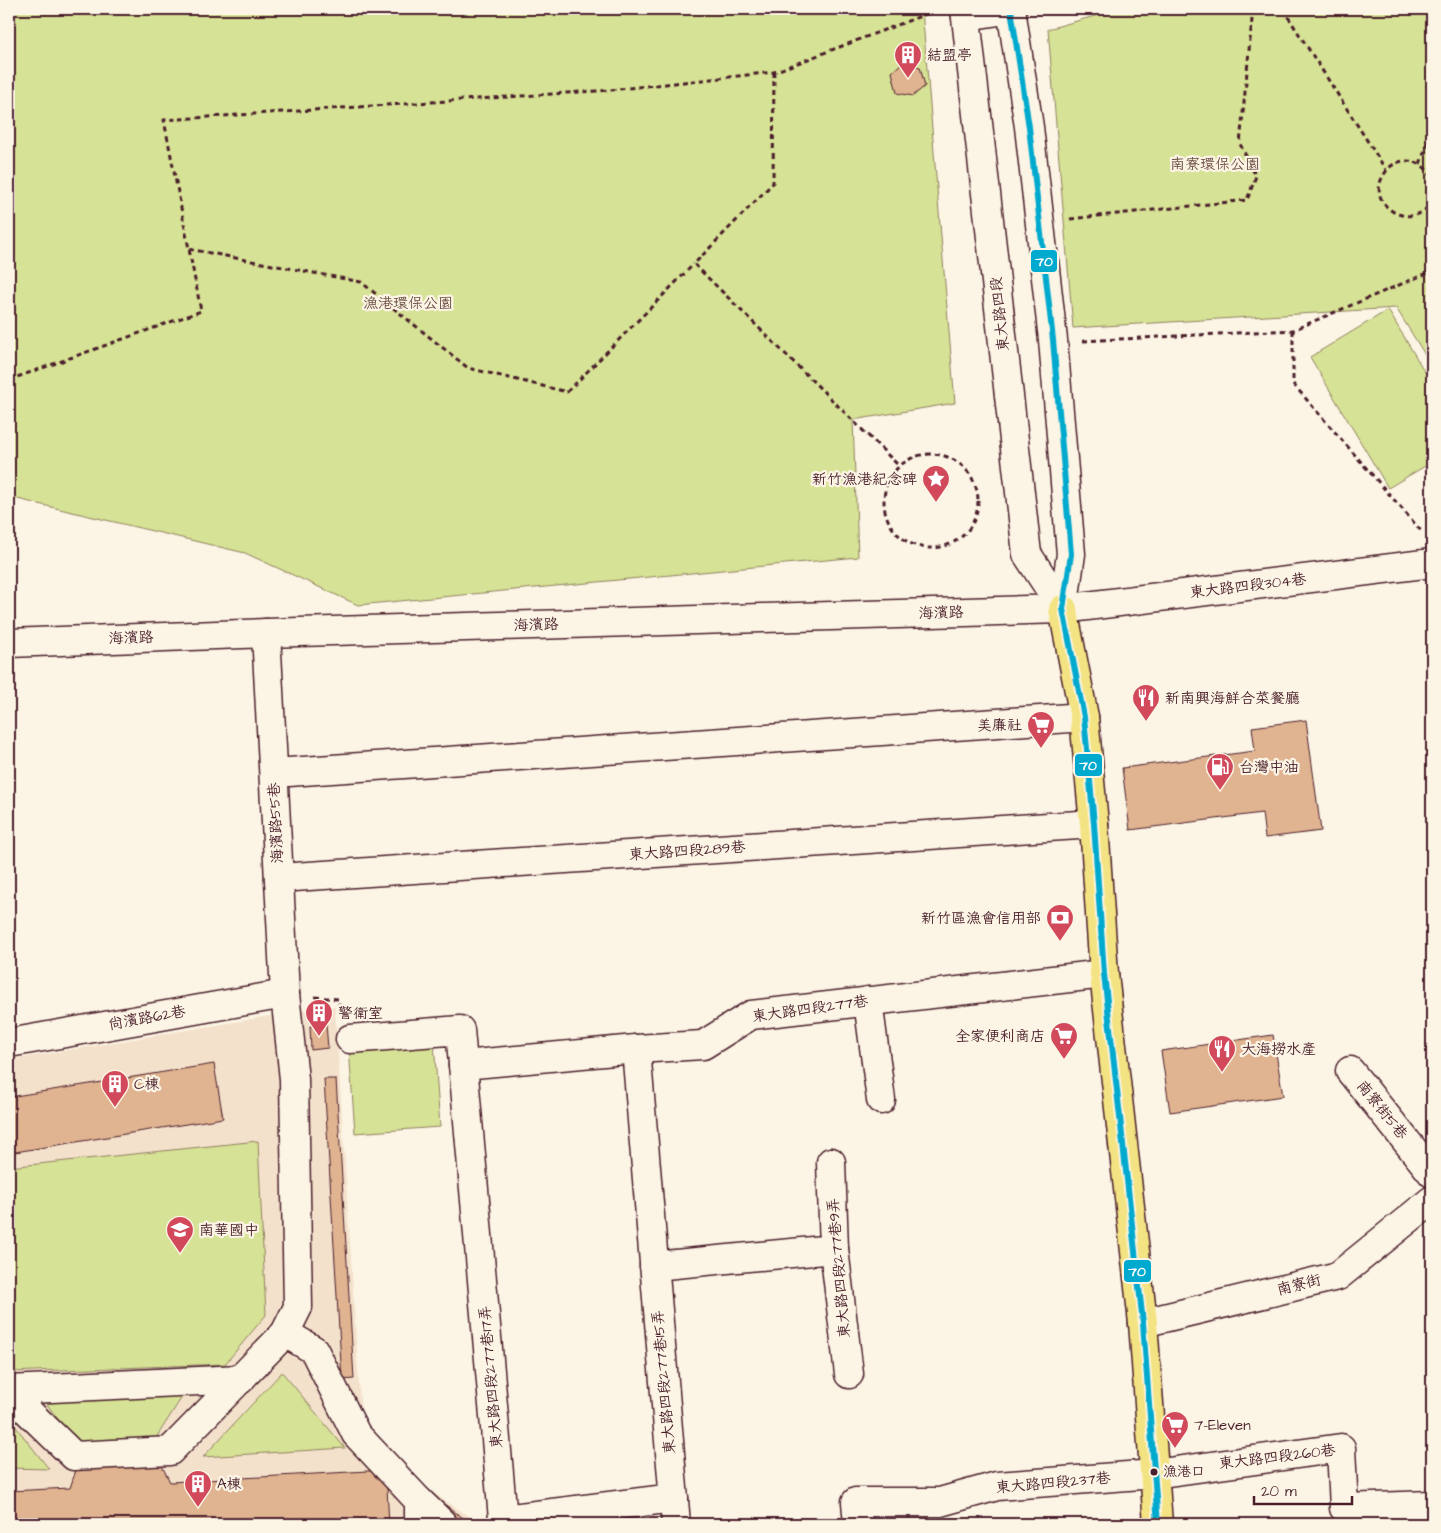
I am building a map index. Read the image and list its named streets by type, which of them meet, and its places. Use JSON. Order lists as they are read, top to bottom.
{
  "streets": {
    "main road": ["東大路四段"],
    "street": [
      "東大路四段304巷",
      "海濱路",
      "海濱路55巷",
      "東大路四段289巷",
      "東大路四段277巷",
      "尚濱路62巷",
      "南寮街5巷",
      "東大路四段277巷9弄",
      "南寮街",
      "東大路四段277巷17弄",
      "東大路四段277巷15弄",
      "東大路四段260巷",
      "東大路四段237巷"
    ]
  },
  "crossings": [
    ["東大路四段", "東大路四段304巷"],
    ["東大路四段", "海濱路"],
    ["東大路四段", "東大路四段289巷"],
    ["東大路四段", "東大路四段277巷"],
    ["東大路四段", "南寮街"],
    ["東大路四段", "東大路四段260巷"],
    ["東大路四段", "東大路四段237巷"],
    ["東大路四段304巷", "海濱路"],
    ["海濱路", "海濱路55巷"],
    ["海濱路55巷", "東大路四段289巷"],
    ["海濱路55巷", "尚濱路62巷"],
    ["東大路四段277巷", "東大路四段277巷17弄"],
    ["東大路四段277巷", "東大路四段277巷15弄"],
    ["東大路四段277巷17弄", "東大路四段277巷15弄"],
    ["東大路四段260巷", "東大路四段237巷"]
  ],
  "parks": ["南寮環保公園", "漁港環保公園"],
  "places": {
    "building": [
      "結盟亭",
      "警衛室",
      "C棟",
      "A棟"
    ],
    "place": ["新竹漁港紀念碑"],
    "restaurant": ["新南興海鮮合菜餐廳", "大海撈水產"],
    "supermarket": ["美廉社", "全家便利商店", "7-Eleven"],
    "fuel station": ["台灣中油"],
    "bank": ["新竹區漁會信用部"],
    "school or university": ["南華國中"],
    "other": ["漁港口"]
  },
  "lines": ["transit line 70"],
  "scale_bar": "20 m"
}
